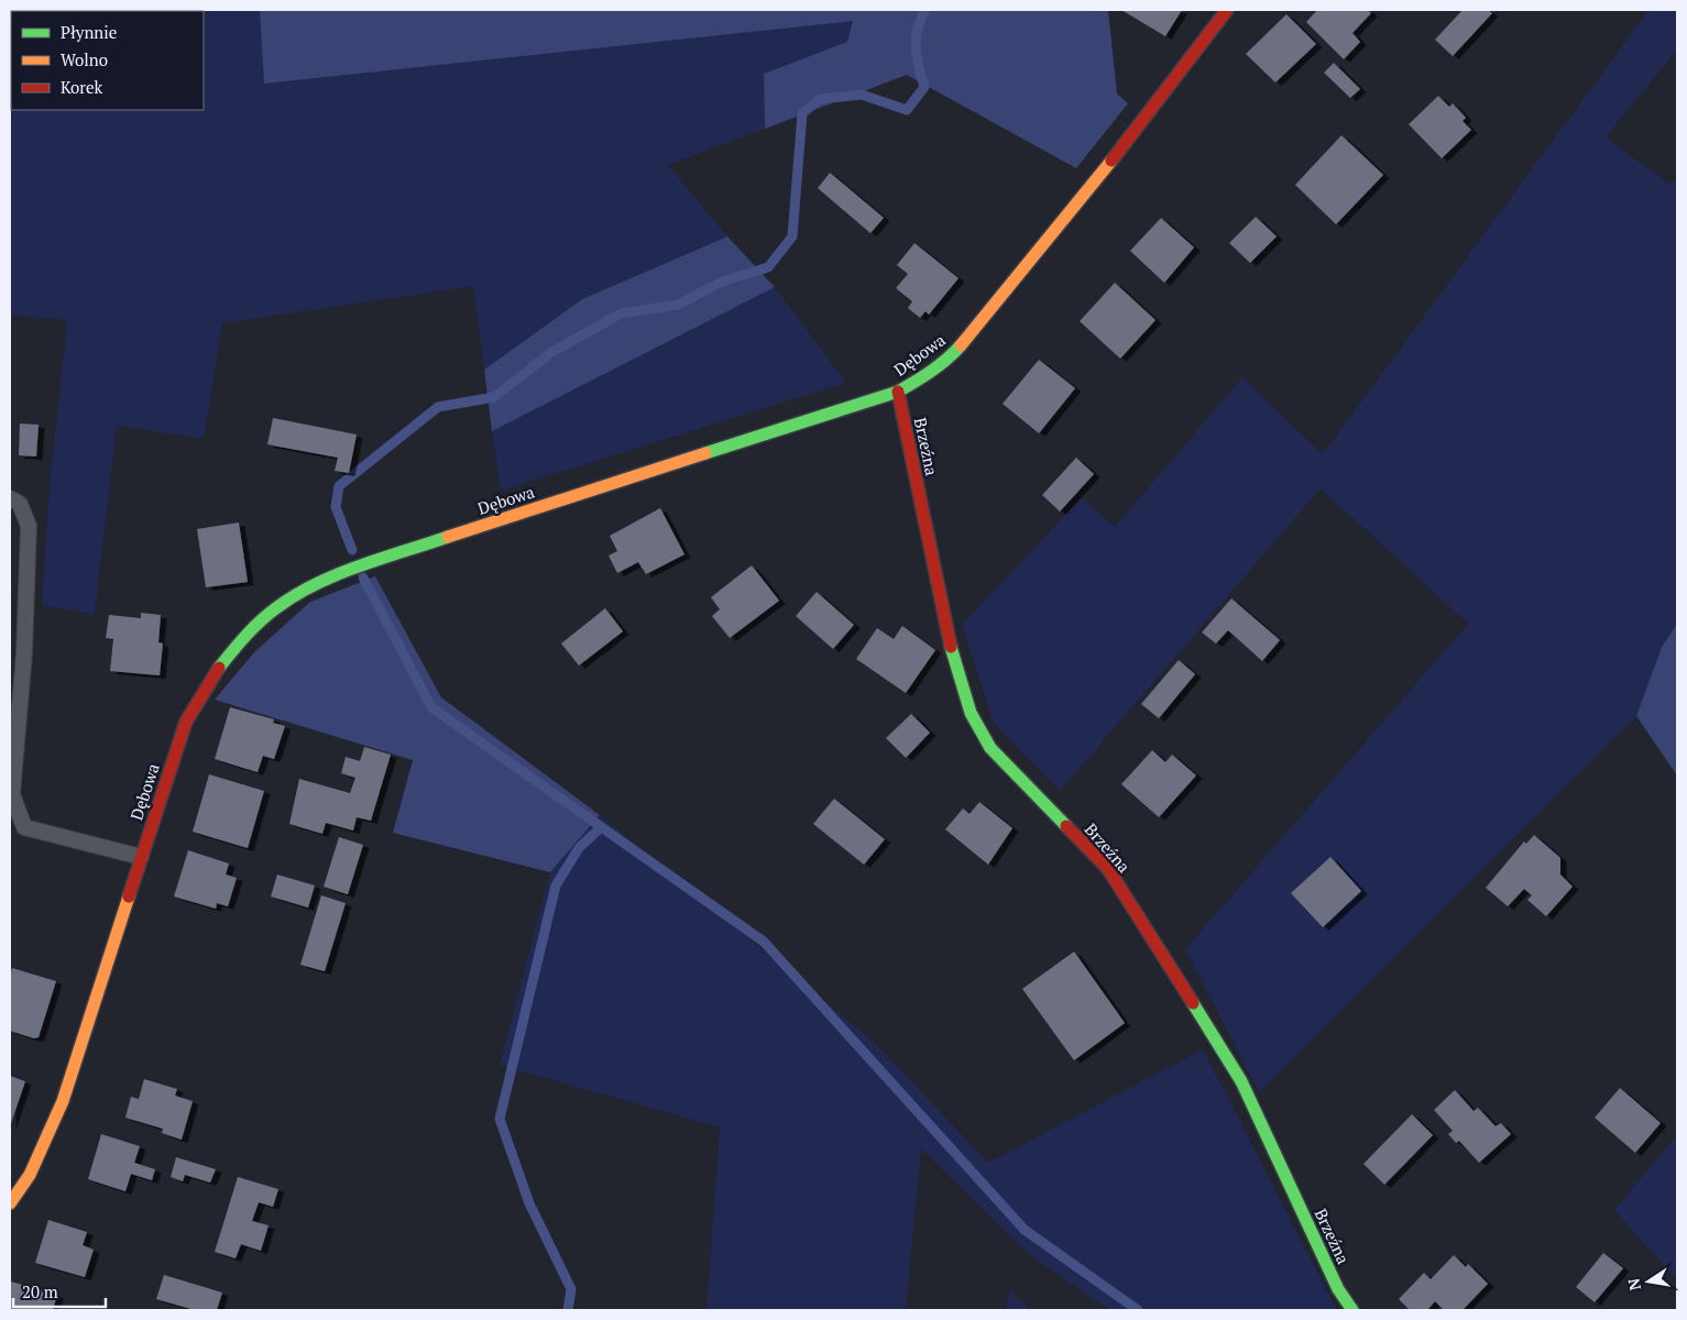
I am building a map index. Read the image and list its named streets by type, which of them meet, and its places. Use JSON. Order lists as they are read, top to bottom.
{
  "streets": {
    "street": ["Dębowa", "Brzeźna"]
  },
  "crossings": [
    ["Dębowa", "Brzeźna"]
  ],
  "legend": ["Płynnie", "Wolno", "Korek"],
  "scale_bar": "20 m",
  "north": "left"
}
